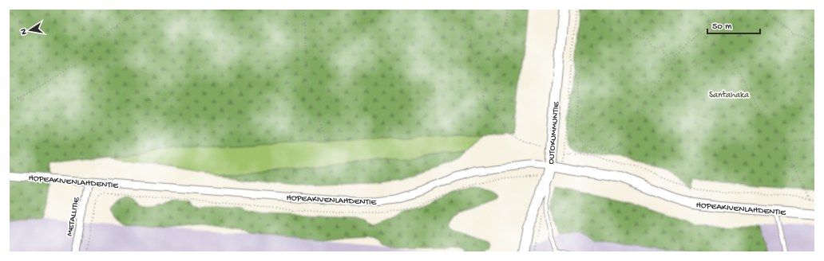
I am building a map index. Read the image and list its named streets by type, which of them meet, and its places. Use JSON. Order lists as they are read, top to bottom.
{
  "streets": {
    "street": ["OUTOKUMMUNTIE", "HOPEAKIVENLAHDENTIE", "METALLITIE"]
  },
  "crossings": [
    ["OUTOKUMMUNTIE", "HOPEAKIVENLAHDENTIE"],
    ["HOPEAKIVENLAHDENTIE", "METALLITIE"]
  ],
  "parks": ["Santahaka"],
  "scale_bar": "50 m",
  "north": "left"
}
